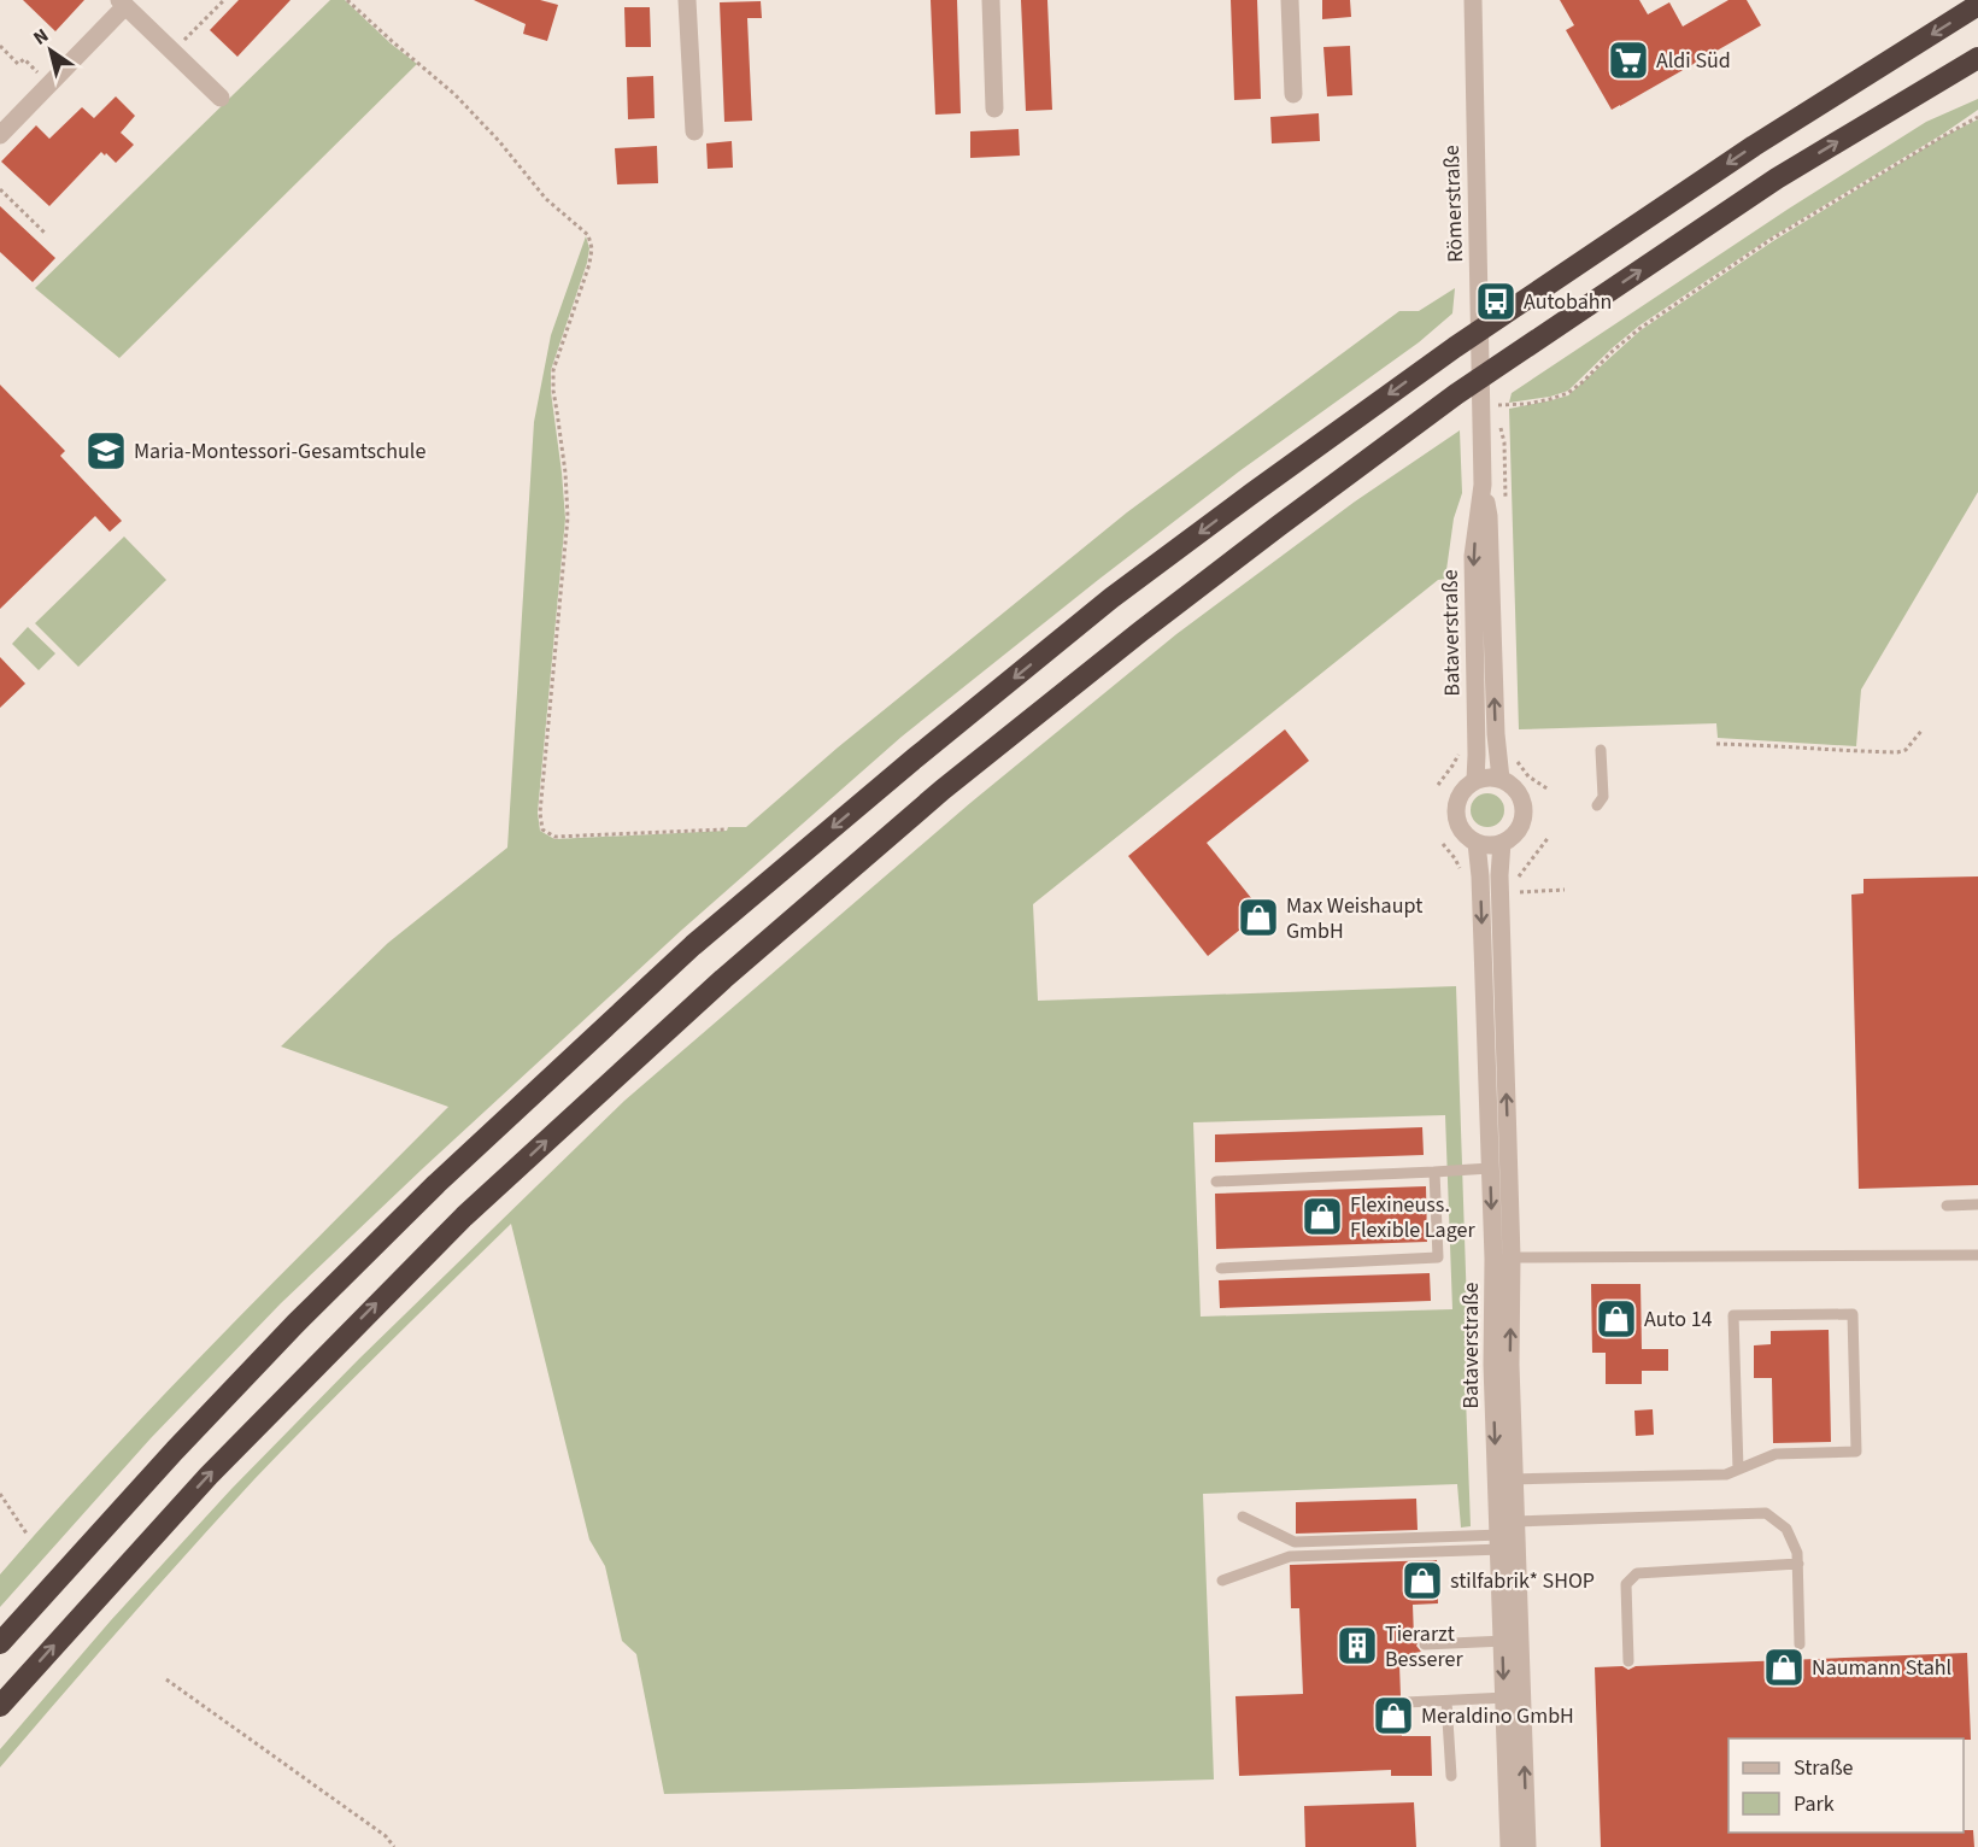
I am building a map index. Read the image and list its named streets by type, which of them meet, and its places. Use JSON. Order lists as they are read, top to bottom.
{
  "streets": {
    "street": ["Römerstraße", "Bataverstraße"]
  },
  "crossings": [
    ["Römerstraße", "Bataverstraße"]
  ],
  "places": {
    "supermarket": ["Aldi Süd"],
    "bus stop": ["Autobahn"],
    "school or university": ["Maria-Montessori-Gesamtschule"],
    "shop": [
      "Max Weishaupt GmbH",
      "Flexineuss. Flexible Lager",
      "Auto 14",
      "stilfabrik* SHOP",
      "Naumann Stahl",
      "Meraldino GmbH"
    ],
    "building": ["Tierarzt Besserer"]
  },
  "legend": ["Straße", "Park"],
  "north": "top left"
}
